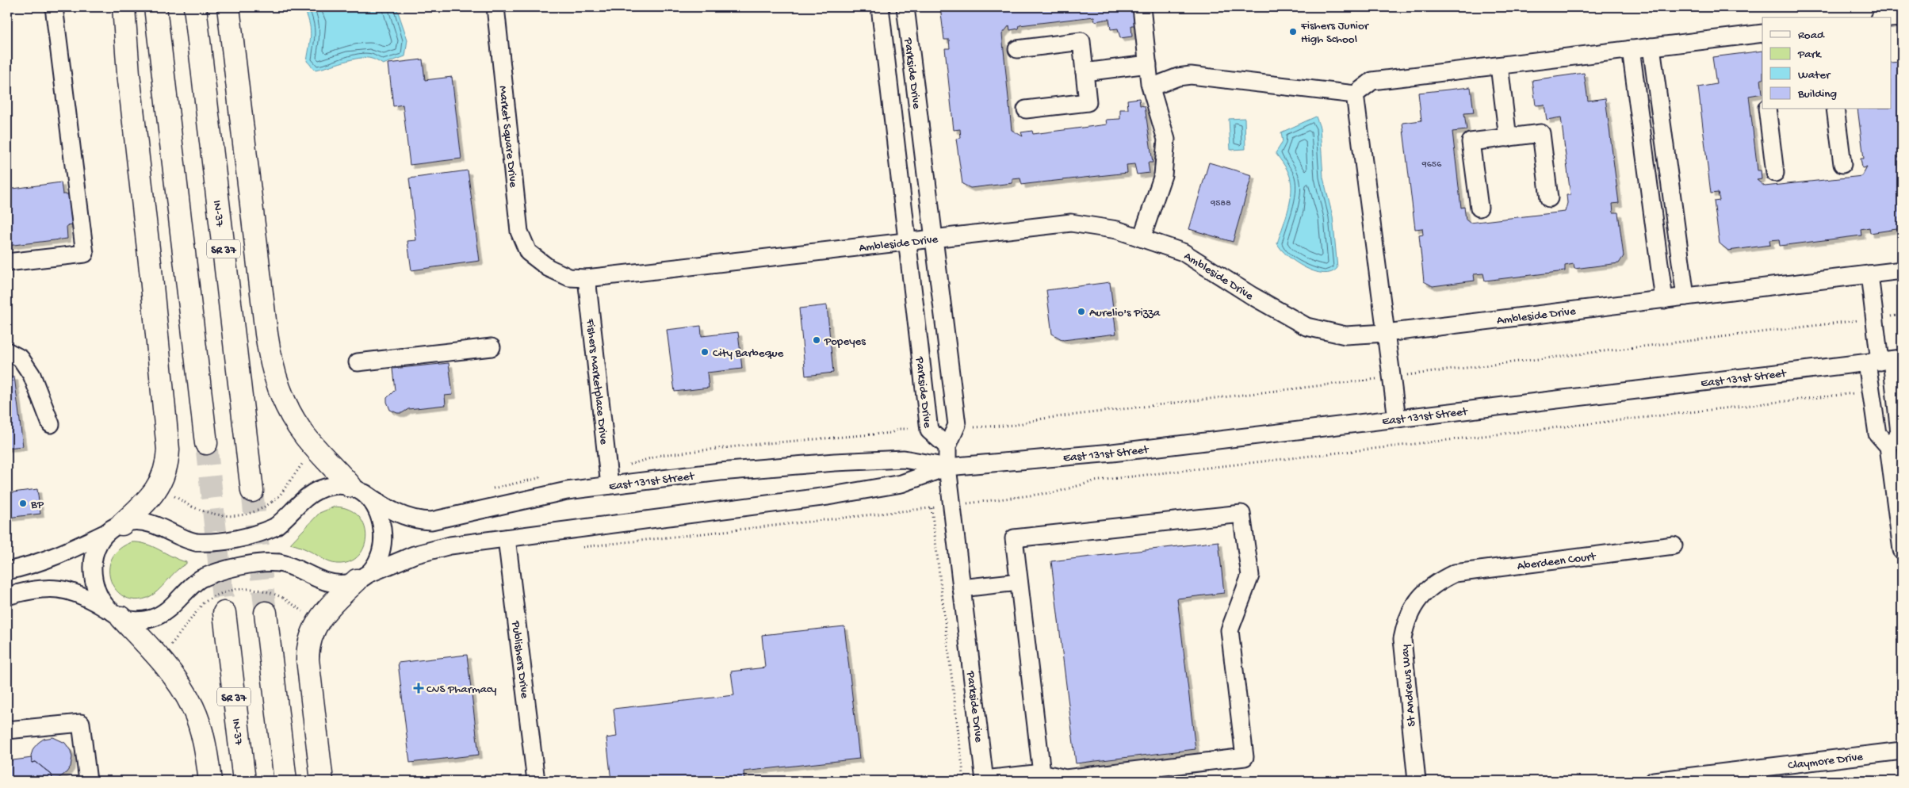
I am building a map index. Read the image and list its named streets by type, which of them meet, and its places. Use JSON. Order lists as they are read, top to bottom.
{
  "streets": {
    "highway": ["IN-37", "SR 37"],
    "street": [
      "Parkside Drive",
      "Market Square Drive",
      "Ambleside Drive",
      "East 131st Street",
      "Fishers Marketplace Drive",
      "Aberdeen Court",
      "Publishers Drive",
      "St Andrews Way",
      "Claymore Drive"
    ]
  },
  "crossings": [
    ["Parkside Drive", "Ambleside Drive"],
    ["Parkside Drive", "East 131st Street"],
    ["Market Square Drive", "Ambleside Drive"],
    ["Ambleside Drive", "Fishers Marketplace Drive"],
    ["East 131st Street", "Fishers Marketplace Drive"],
    ["East 131st Street", "Publishers Drive"],
    ["Aberdeen Court", "St Andrews Way"]
  ],
  "places": {
    "other": [
      "Fishers Junior High School",
      "Aurelio's Pizza",
      "Popeyes",
      "City Barbeque",
      "BP"
    ],
    "health": ["CVS Pharmacy"]
  },
  "house_numbers": ["9656", "9588"],
  "legend": [
    "Road",
    "Park",
    "Water",
    "Building"
  ]
}
